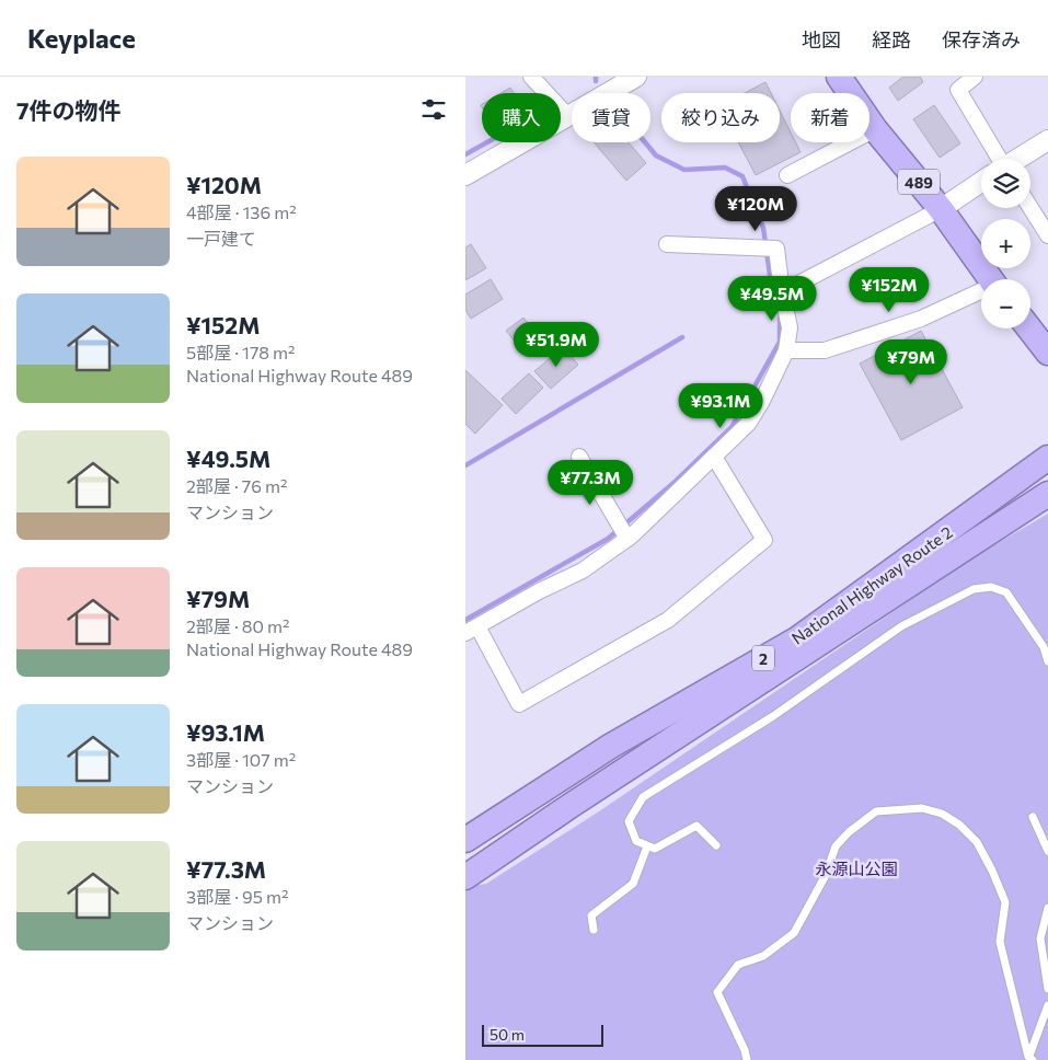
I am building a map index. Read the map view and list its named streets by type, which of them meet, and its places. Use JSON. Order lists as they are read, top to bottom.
{
  "streets": {
    "highway": ["489", "National Highway Route 2", "2"]
  },
  "parks": ["永源山公園"],
  "scale_bar": "50 m",
  "page": {
    "header": "Keyplace",
    "nav": ["地図", "経路", "保存済み"],
    "heading": "7件の物件",
    "chip": [
      "購入",
      "賃貸",
      "絞り込み",
      "新着"
    ],
    "list": [
      {
        "name": "¥120M",
        "note": "4部屋 · 136 m² · 一戸建て"
      },
      {
        "name": "¥152M",
        "note": "5部屋 · 178 m² · National Highway Route 489"
      },
      {
        "name": "¥49.5M",
        "note": "2部屋 · 76 m² · マンション"
      },
      {
        "name": "¥79M",
        "note": "2部屋 · 80 m² · National Highway Route 489"
      },
      {
        "name": "¥93.1M",
        "note": "3部屋 · 107 m² · マンション"
      },
      {
        "name": "¥77.3M",
        "note": "3部屋 · 95 m² · マンション"
      }
    ],
    "map_buttons": ["+", "−"],
    "price": [
      "¥120M",
      "¥152M",
      "¥49.5M",
      "¥51.9M",
      "¥79M",
      "¥93.1M",
      "¥77.3M"
    ],
    "scale": "50 m"
  }
}
